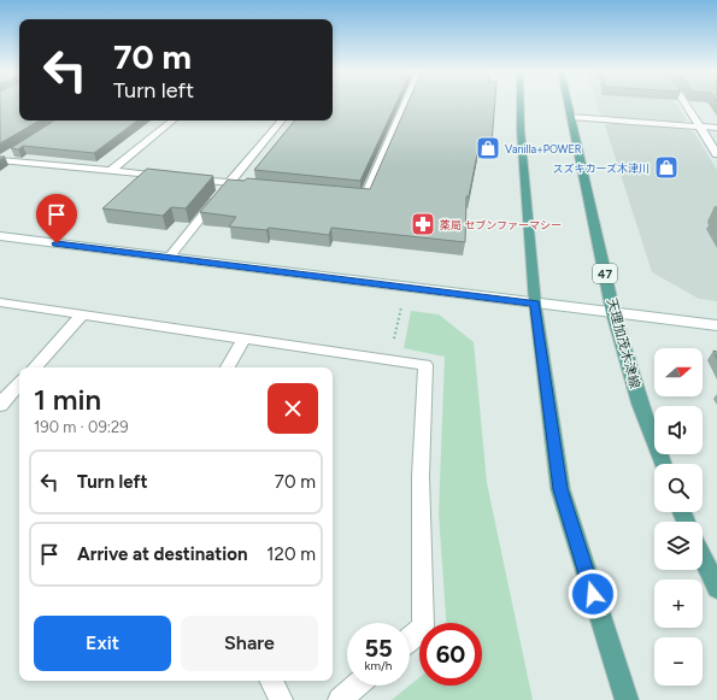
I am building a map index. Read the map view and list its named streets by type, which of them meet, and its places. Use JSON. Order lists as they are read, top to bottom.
{
  "streets": {
    "main road": ["47", "天理加茂木津線"]
  },
  "places": {
    "shop": ["Vanilla+POWER", "スズキカーズ木津川"],
    "pharmacy": ["薬局 セブンファーマシー"]
  },
  "north": "right",
  "page": {
    "turn": ["70 m", "Turn left"],
    "map_buttons": ["+", "−"],
    "heading": ["1 min", "190 m · 09:29"],
    "list": [
      {
        "name": "Turn left",
        "value": "70 m"
      },
      {
        "name": "Arrive at destination",
        "value": "120 m"
      }
    ],
    "buttons": ["Exit", "Share"],
    "speed": "55 km/h",
    "limit": "60"
  }
}
